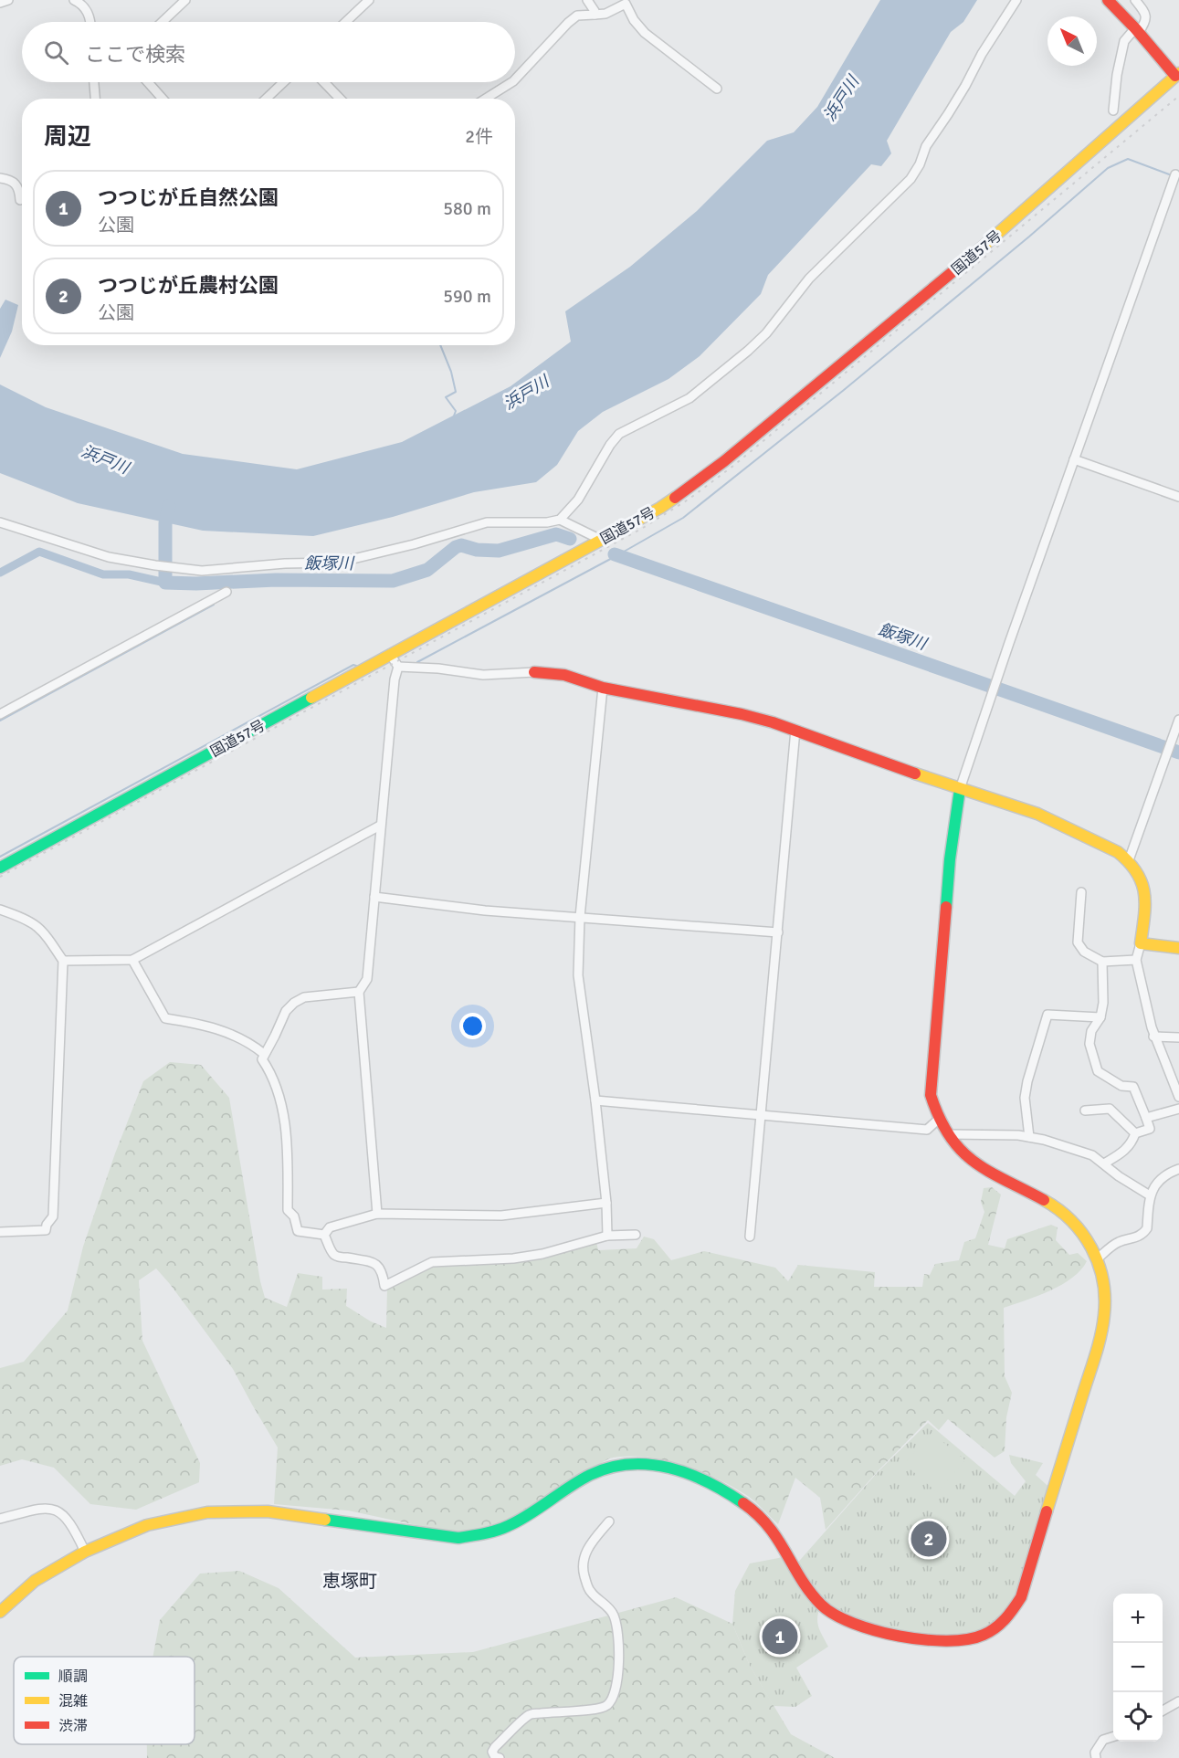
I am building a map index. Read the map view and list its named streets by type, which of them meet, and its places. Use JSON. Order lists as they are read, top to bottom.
{
  "streets": {
    "main road": ["国道57号"]
  },
  "districts": ["恵塚町"],
  "water": ["浜戸川", "飯塚川"],
  "legend": ["順調", "混雑", "渋滞"],
  "north": "top left",
  "page": {
    "search": "ここで検索",
    "heading": ["周辺", "2件"],
    "list": [
      {
        "mark": "1",
        "name": "つつじが丘自然公園",
        "note": "公園",
        "value": "580 m"
      },
      {
        "mark": "2",
        "name": "つつじが丘農村公園",
        "note": "公園",
        "value": "590 m"
      }
    ],
    "pins": ["2", "1"],
    "map_buttons": ["+", "−"]
  }
}
